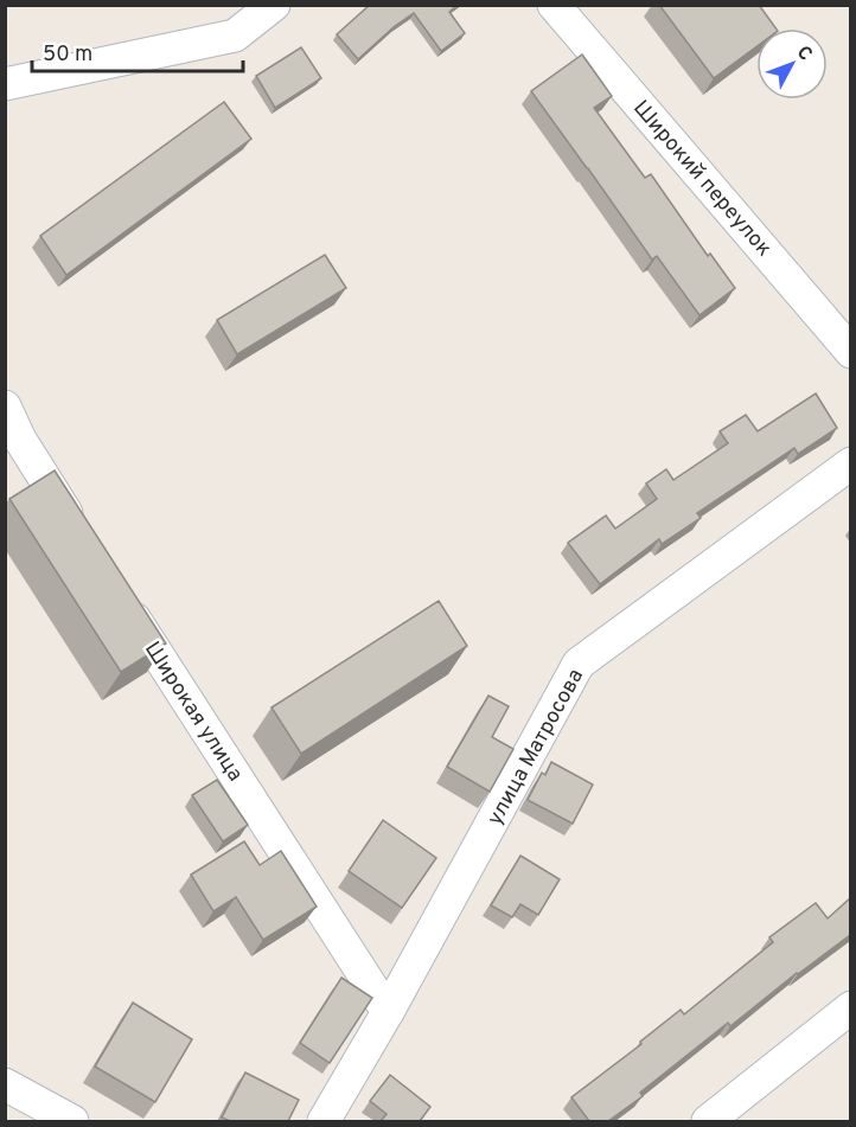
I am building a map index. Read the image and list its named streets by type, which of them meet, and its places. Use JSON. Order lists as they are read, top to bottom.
{
  "streets": {
    "street": ["Широкий переулок", "Широкая улица", "улица Матросова"]
  },
  "crossings": [
    ["Широкая улица", "улица Матросова"]
  ],
  "scale_bar": "50 m",
  "north": "top right"
}
